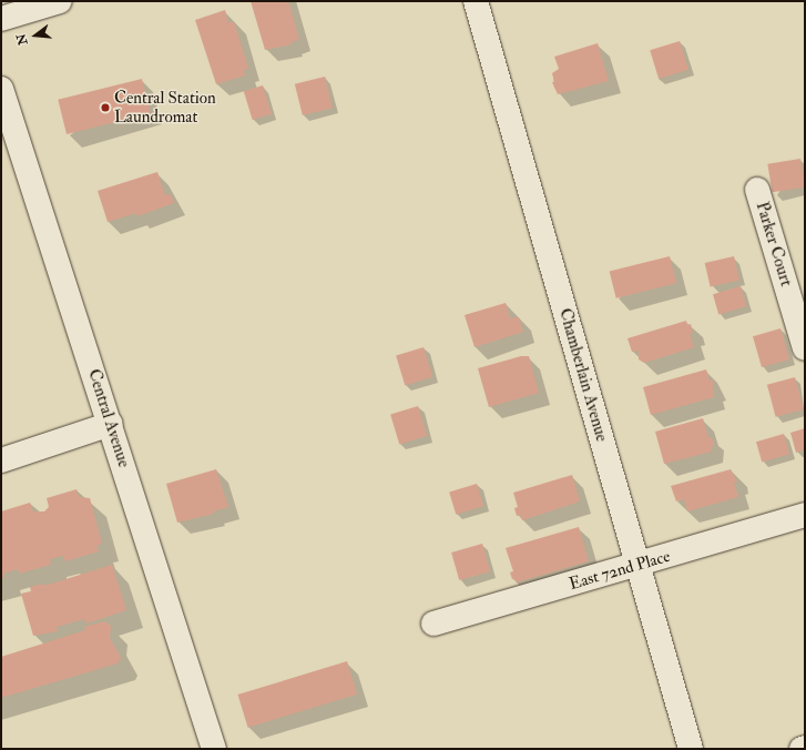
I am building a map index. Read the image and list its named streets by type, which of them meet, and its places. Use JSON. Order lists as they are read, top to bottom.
{
  "streets": {
    "street": [
      "Parker Court",
      "Chamberlain Avenue",
      "Central Avenue",
      "East 72nd Place"
    ]
  },
  "crossings": [
    ["Chamberlain Avenue", "East 72nd Place"]
  ],
  "places": ["Central Station Laundromat"],
  "north": "left"
}
